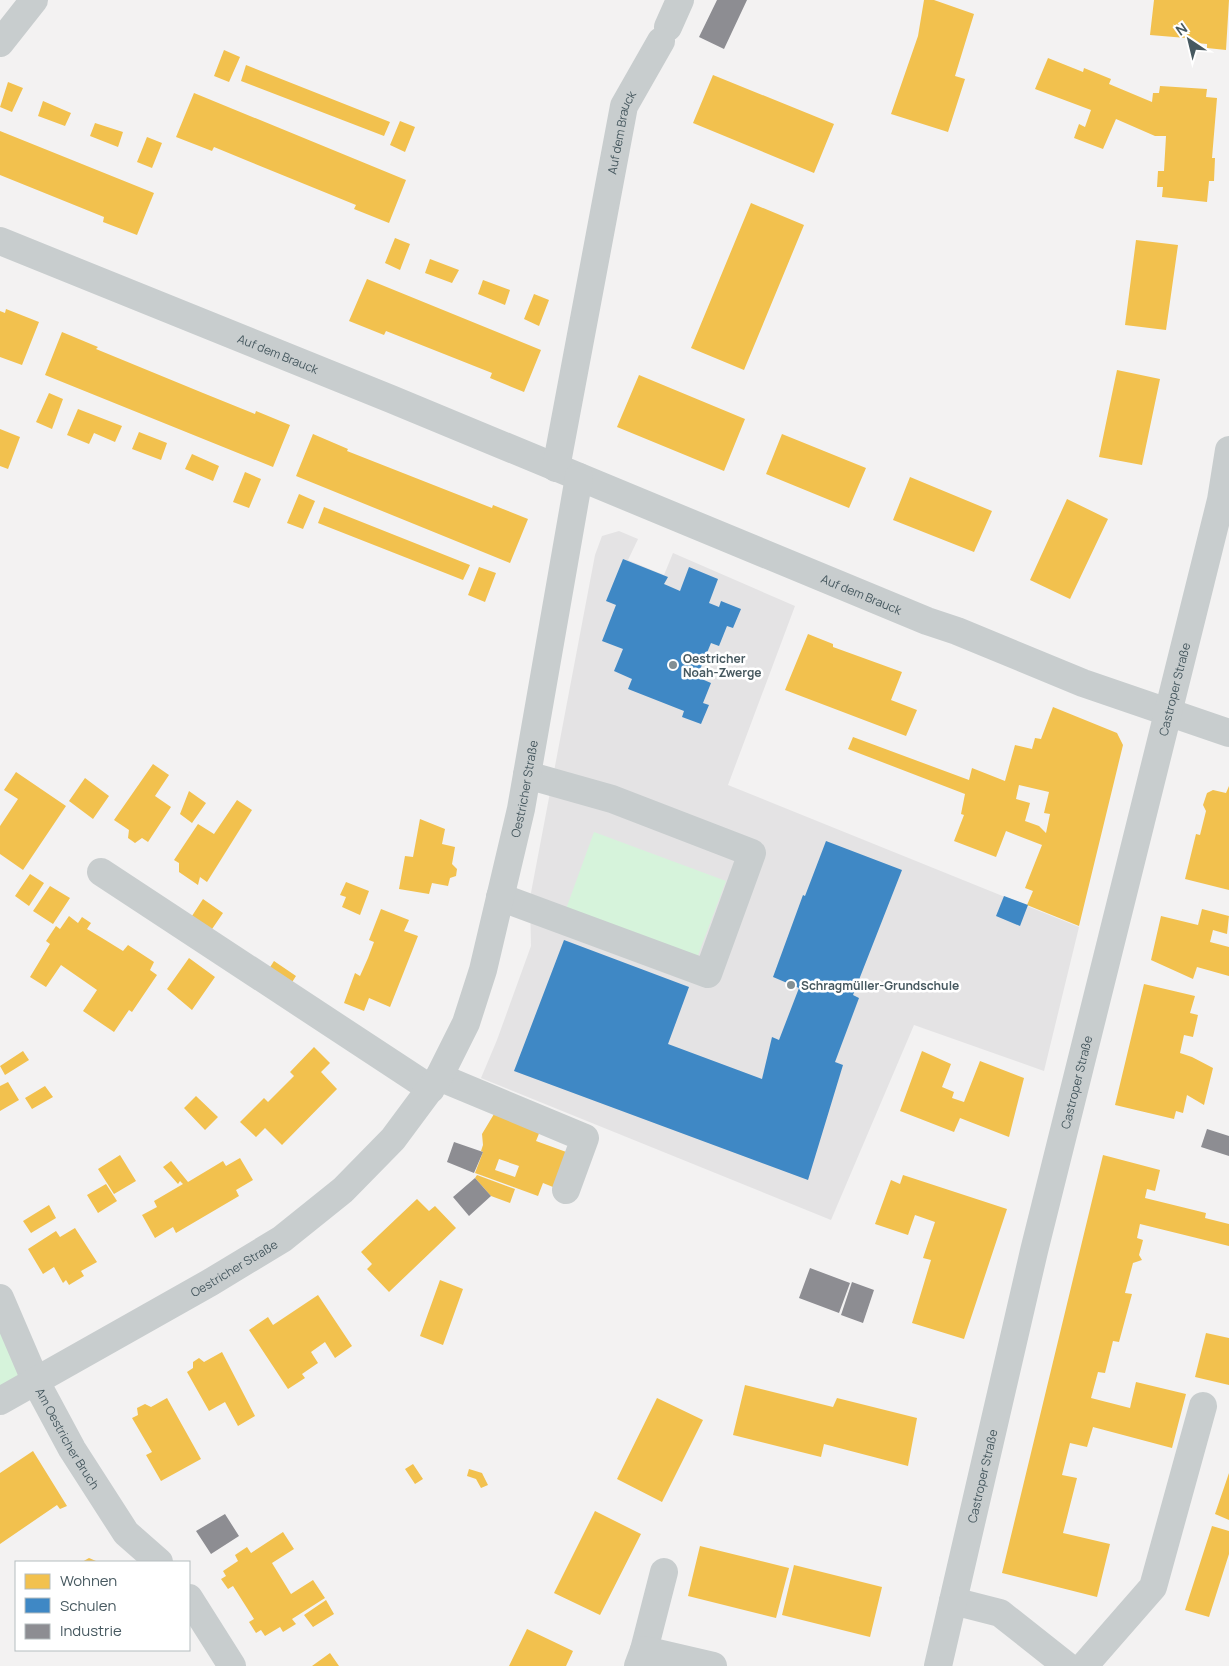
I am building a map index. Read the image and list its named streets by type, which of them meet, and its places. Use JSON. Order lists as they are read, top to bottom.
{
  "streets": {
    "street": [
      "Auf dem Brauck",
      "Castroper Straße",
      "Oestricher Straße",
      "Am Oestricher Bruch"
    ]
  },
  "crossings": [
    ["Auf dem Brauck", "Castroper Straße"],
    ["Auf dem Brauck", "Oestricher Straße"],
    ["Oestricher Straße", "Am Oestricher Bruch"]
  ],
  "places": ["Oestricher Noah-Zwerge", "Schragmüller-Grundschule"],
  "legend": ["Wohnen", "Schulen", "Industrie"],
  "north": "top left"
}
